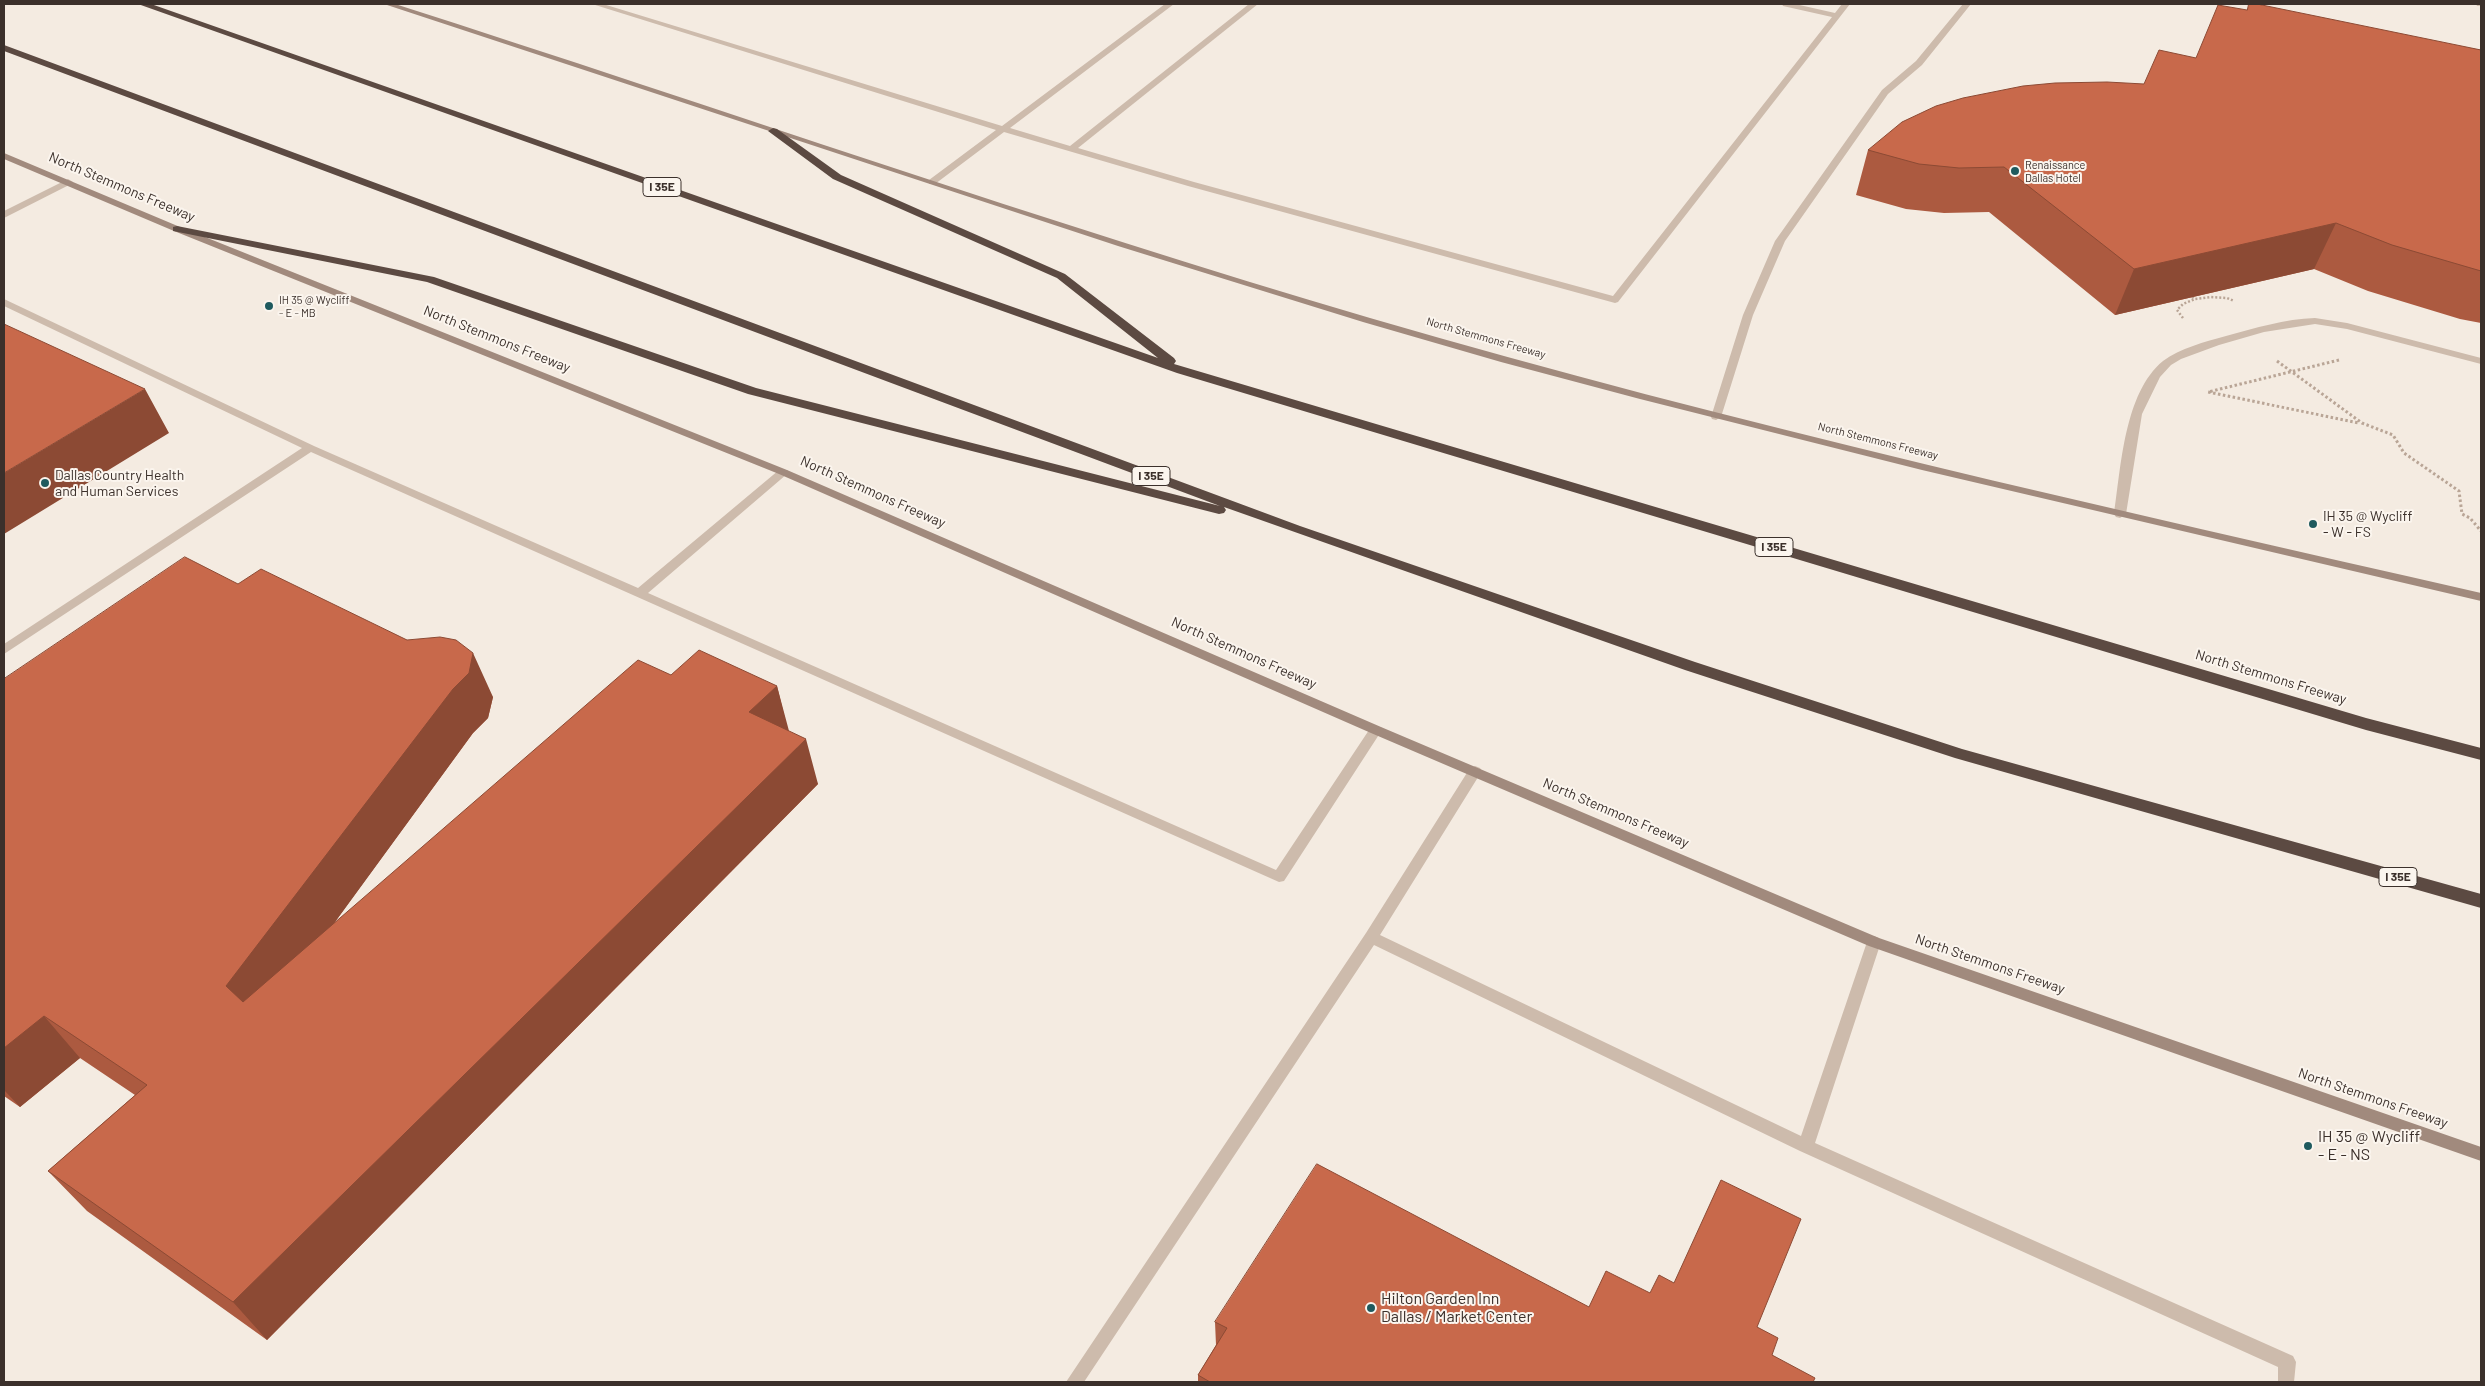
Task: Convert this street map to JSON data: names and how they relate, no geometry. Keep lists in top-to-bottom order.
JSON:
{
  "streets": {
    "highway": ["North Stemmons Freeway", "I 35E"]
  },
  "places": [
    "Renaissance Dallas Hotel",
    "IH 35 @ Wycliff - E - MB",
    "Dallas Country Health and Human Services",
    "IH 35 @ Wycliff - W - FS",
    "IH 35 @ Wycliff - E - NS",
    "Hilton Garden Inn Dallas / Market Center"
  ]
}
